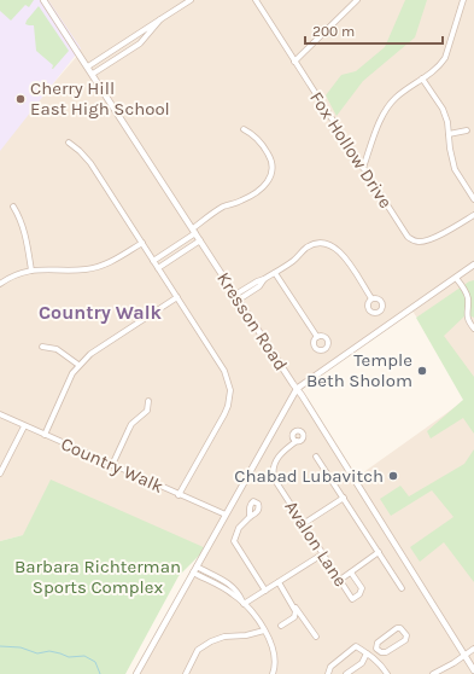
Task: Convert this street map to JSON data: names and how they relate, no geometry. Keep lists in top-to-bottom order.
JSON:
{
  "streets": {
    "street": [
      "Fox Hollow Drive",
      "Kresson Road",
      "Country Walk",
      "Avalon Lane"
    ]
  },
  "districts": ["Country Walk"],
  "parks": ["Barbara Richterman Sports Complex"],
  "places": ["Cherry Hill East High School", "Temple Beth Sholom", "Chabad Lubavitch"],
  "scale_bar": "200 m"
}
